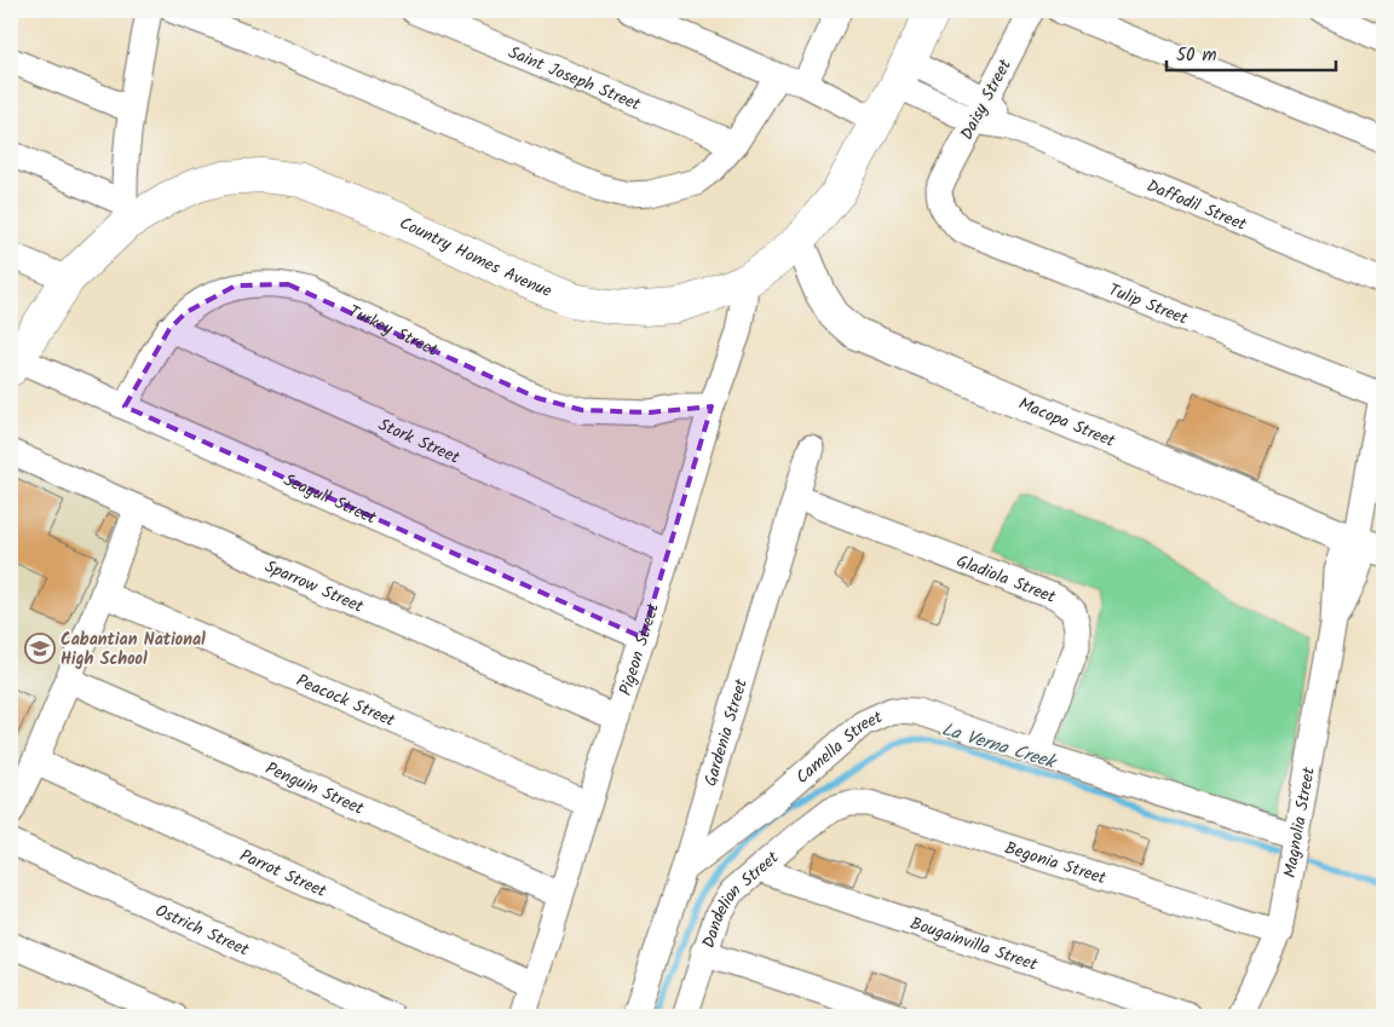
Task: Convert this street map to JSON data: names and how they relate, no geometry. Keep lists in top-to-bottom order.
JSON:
{
  "streets": {
    "main road": ["Country Homes Avenue"],
    "street": [
      "Saint Joseph Street",
      "Daisy Street",
      "Daffodil Street",
      "Tulip Street",
      "Turkey Street",
      "Macopa Street",
      "Stork Street",
      "Seagull Street",
      "Gladiola Street",
      "Sparrow Street",
      "Pigeon Street",
      "Peacock Street",
      "Gardenia Street",
      "Camella Street",
      "Penguin Street",
      "Magnolia Street",
      "Begonia Street",
      "Parrot Street",
      "Dandelion Street",
      "Ostrich Street",
      "Bougainvilla Street"
    ]
  },
  "crossings": [
    ["Daisy Street", "Daffodil Street"],
    ["Daisy Street", "Tulip Street"],
    ["Daffodil Street", "Country Homes Avenue"],
    ["Country Homes Avenue", "Macopa Street"],
    ["Country Homes Avenue", "Seagull Street"],
    ["Country Homes Avenue", "Pigeon Street"],
    ["Tulip Street", "Magnolia Street"],
    ["Turkey Street", "Stork Street"],
    ["Turkey Street", "Seagull Street"],
    ["Turkey Street", "Pigeon Street"],
    ["Macopa Street", "Magnolia Street"],
    ["Stork Street", "Pigeon Street"],
    ["Seagull Street", "Pigeon Street"],
    ["Gladiola Street", "Gardenia Street"],
    ["Gladiola Street", "Camella Street"],
    ["Sparrow Street", "Pigeon Street"],
    ["Pigeon Street", "Peacock Street"],
    ["Pigeon Street", "Penguin Street"],
    ["Pigeon Street", "Parrot Street"],
    ["Gardenia Street", "Camella Street"],
    ["Camella Street", "Magnolia Street"],
    ["Magnolia Street", "Begonia Street"],
    ["Begonia Street", "Dandelion Street"],
    ["Dandelion Street", "Bougainvilla Street"]
  ],
  "water": ["La Verna Creek"],
  "places": {
    "school or university": ["Cabantian National High School"]
  },
  "scale_bar": "50 m"
}
